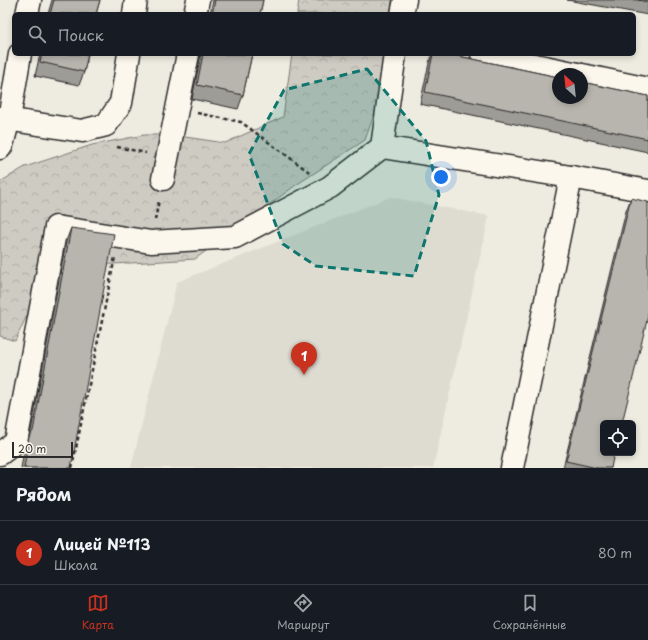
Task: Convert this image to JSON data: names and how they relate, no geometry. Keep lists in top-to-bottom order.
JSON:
{
  "scale_bar": "20 m",
  "north": "top left",
  "page": {
    "search": "Поиск",
    "pins": "1",
    "scale": "20 m",
    "heading": "Рядом",
    "list": [
      {
        "mark": "1",
        "name": "Лицей №113",
        "note": "Школа",
        "value": "80 m"
      }
    ],
    "nav": ["Карта", "Маршрут", "Сохранённые"]
  }
}
